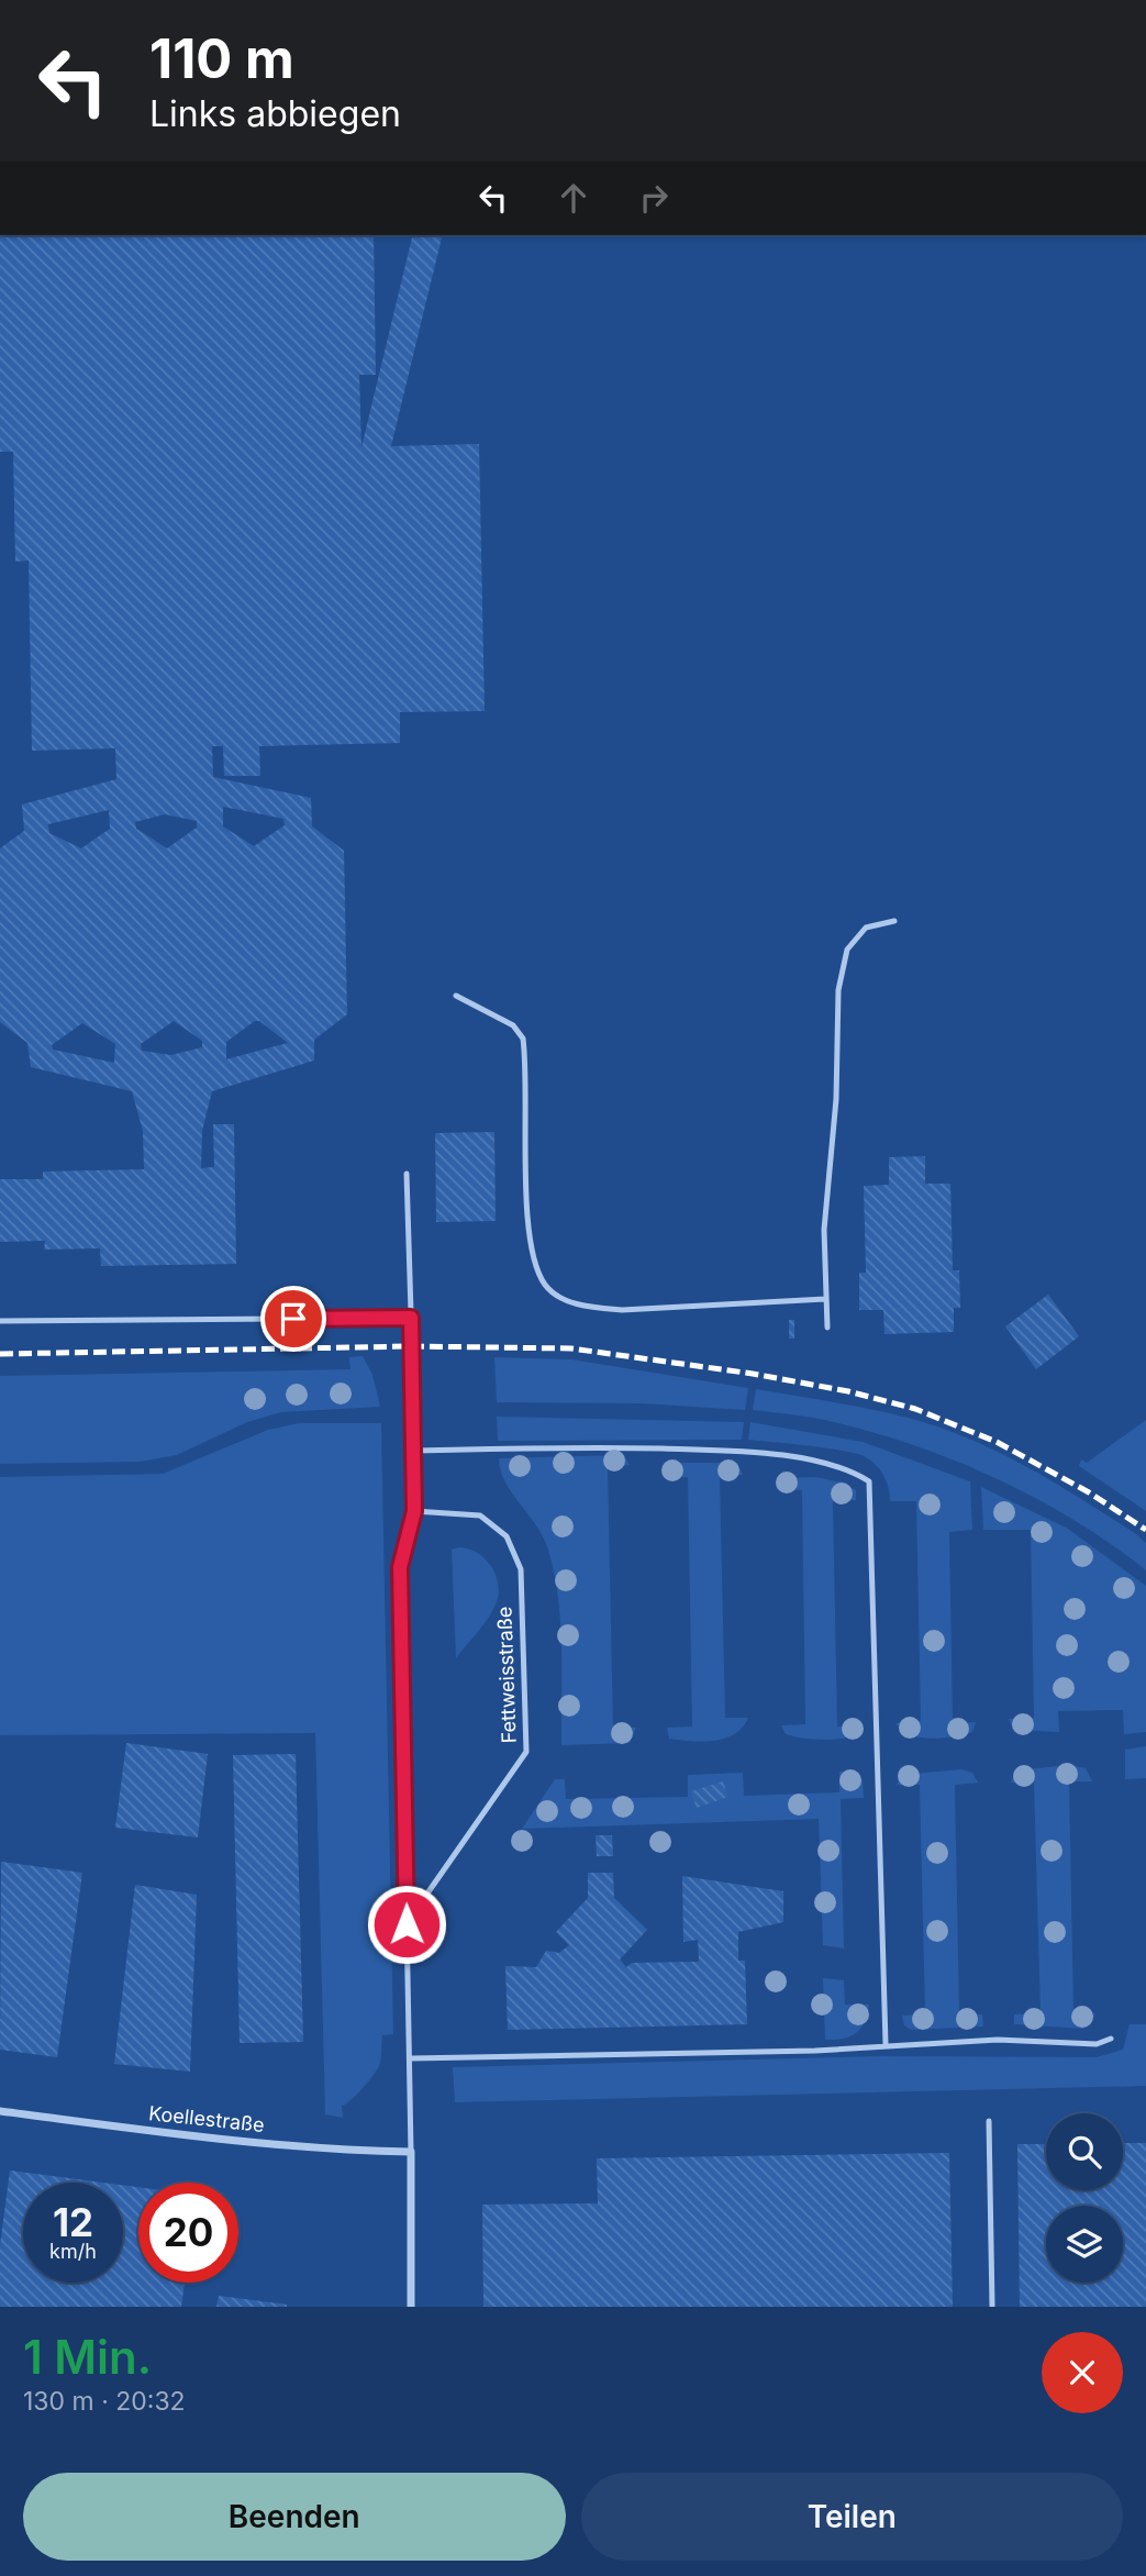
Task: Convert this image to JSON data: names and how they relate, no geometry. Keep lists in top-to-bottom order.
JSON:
{
  "streets": {
    "street": ["Koellestraße"],
    "lane": ["Fettweisstraße"]
  },
  "page": {
    "turn": ["110 m", "Links abbiegen"],
    "speed": "12 km/h",
    "limit": "20",
    "heading": ["1 Min.", "130 m · 20:32"],
    "buttons": ["Beenden", "Teilen"]
  }
}
